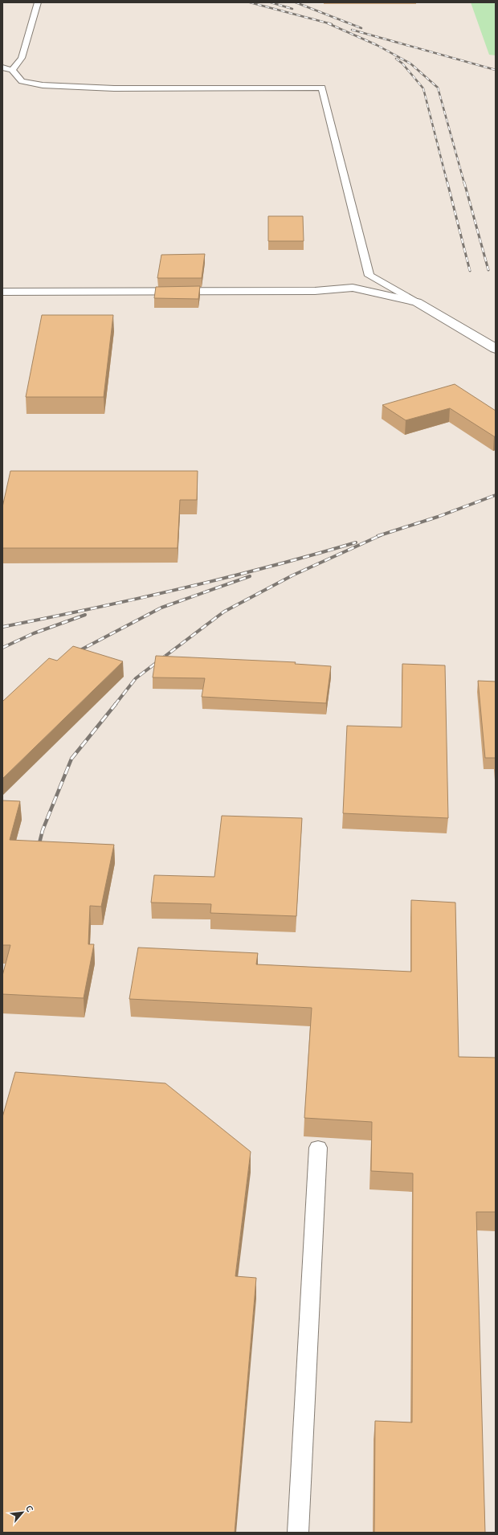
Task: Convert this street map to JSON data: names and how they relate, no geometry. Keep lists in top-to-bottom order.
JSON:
{
  "north": "top right"
}
